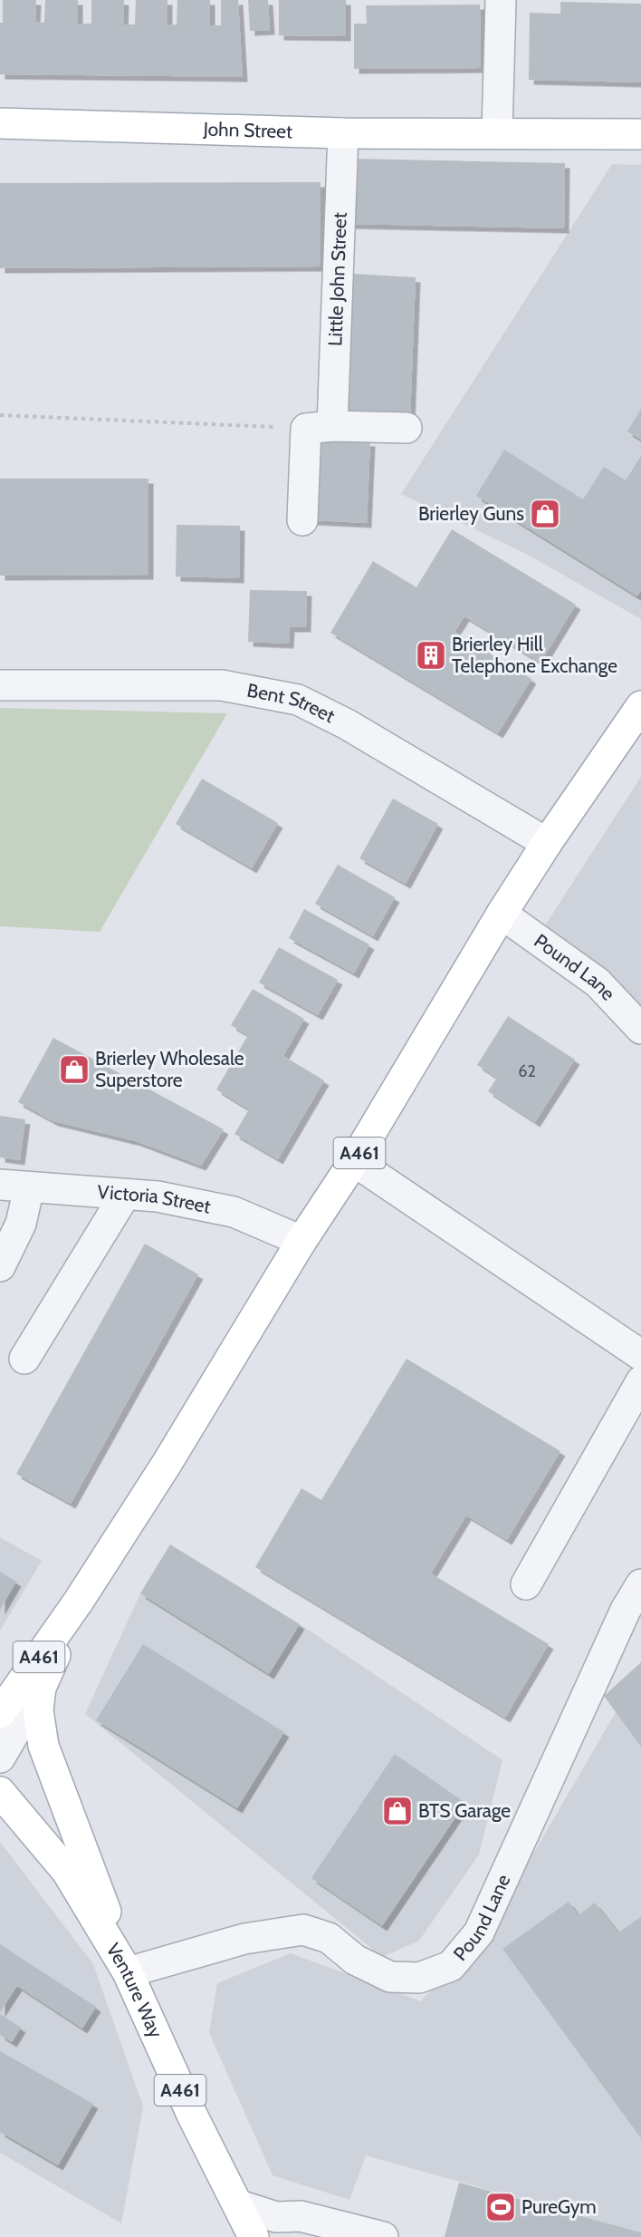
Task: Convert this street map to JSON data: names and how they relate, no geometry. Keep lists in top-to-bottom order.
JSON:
{
  "streets": {
    "main road": ["John Street", "A461", "Venture Way"],
    "street": [
      "Little John Street",
      "Bent Street",
      "Pound Lane",
      "Victoria Street"
    ]
  },
  "crossings": [
    ["John Street", "Little John Street"],
    ["Bent Street", "A461"],
    ["Pound Lane", "A461"],
    ["Pound Lane", "Venture Way"],
    ["A461", "Victoria Street"]
  ],
  "places": {
    "shop": ["Brierley Guns", "Brierley Wholesale Superstore", "BTS Garage"],
    "building": ["Brierley Hill Telephone Exchange"],
    "sports": ["PureGym"]
  },
  "house_numbers": ["62"]
}
